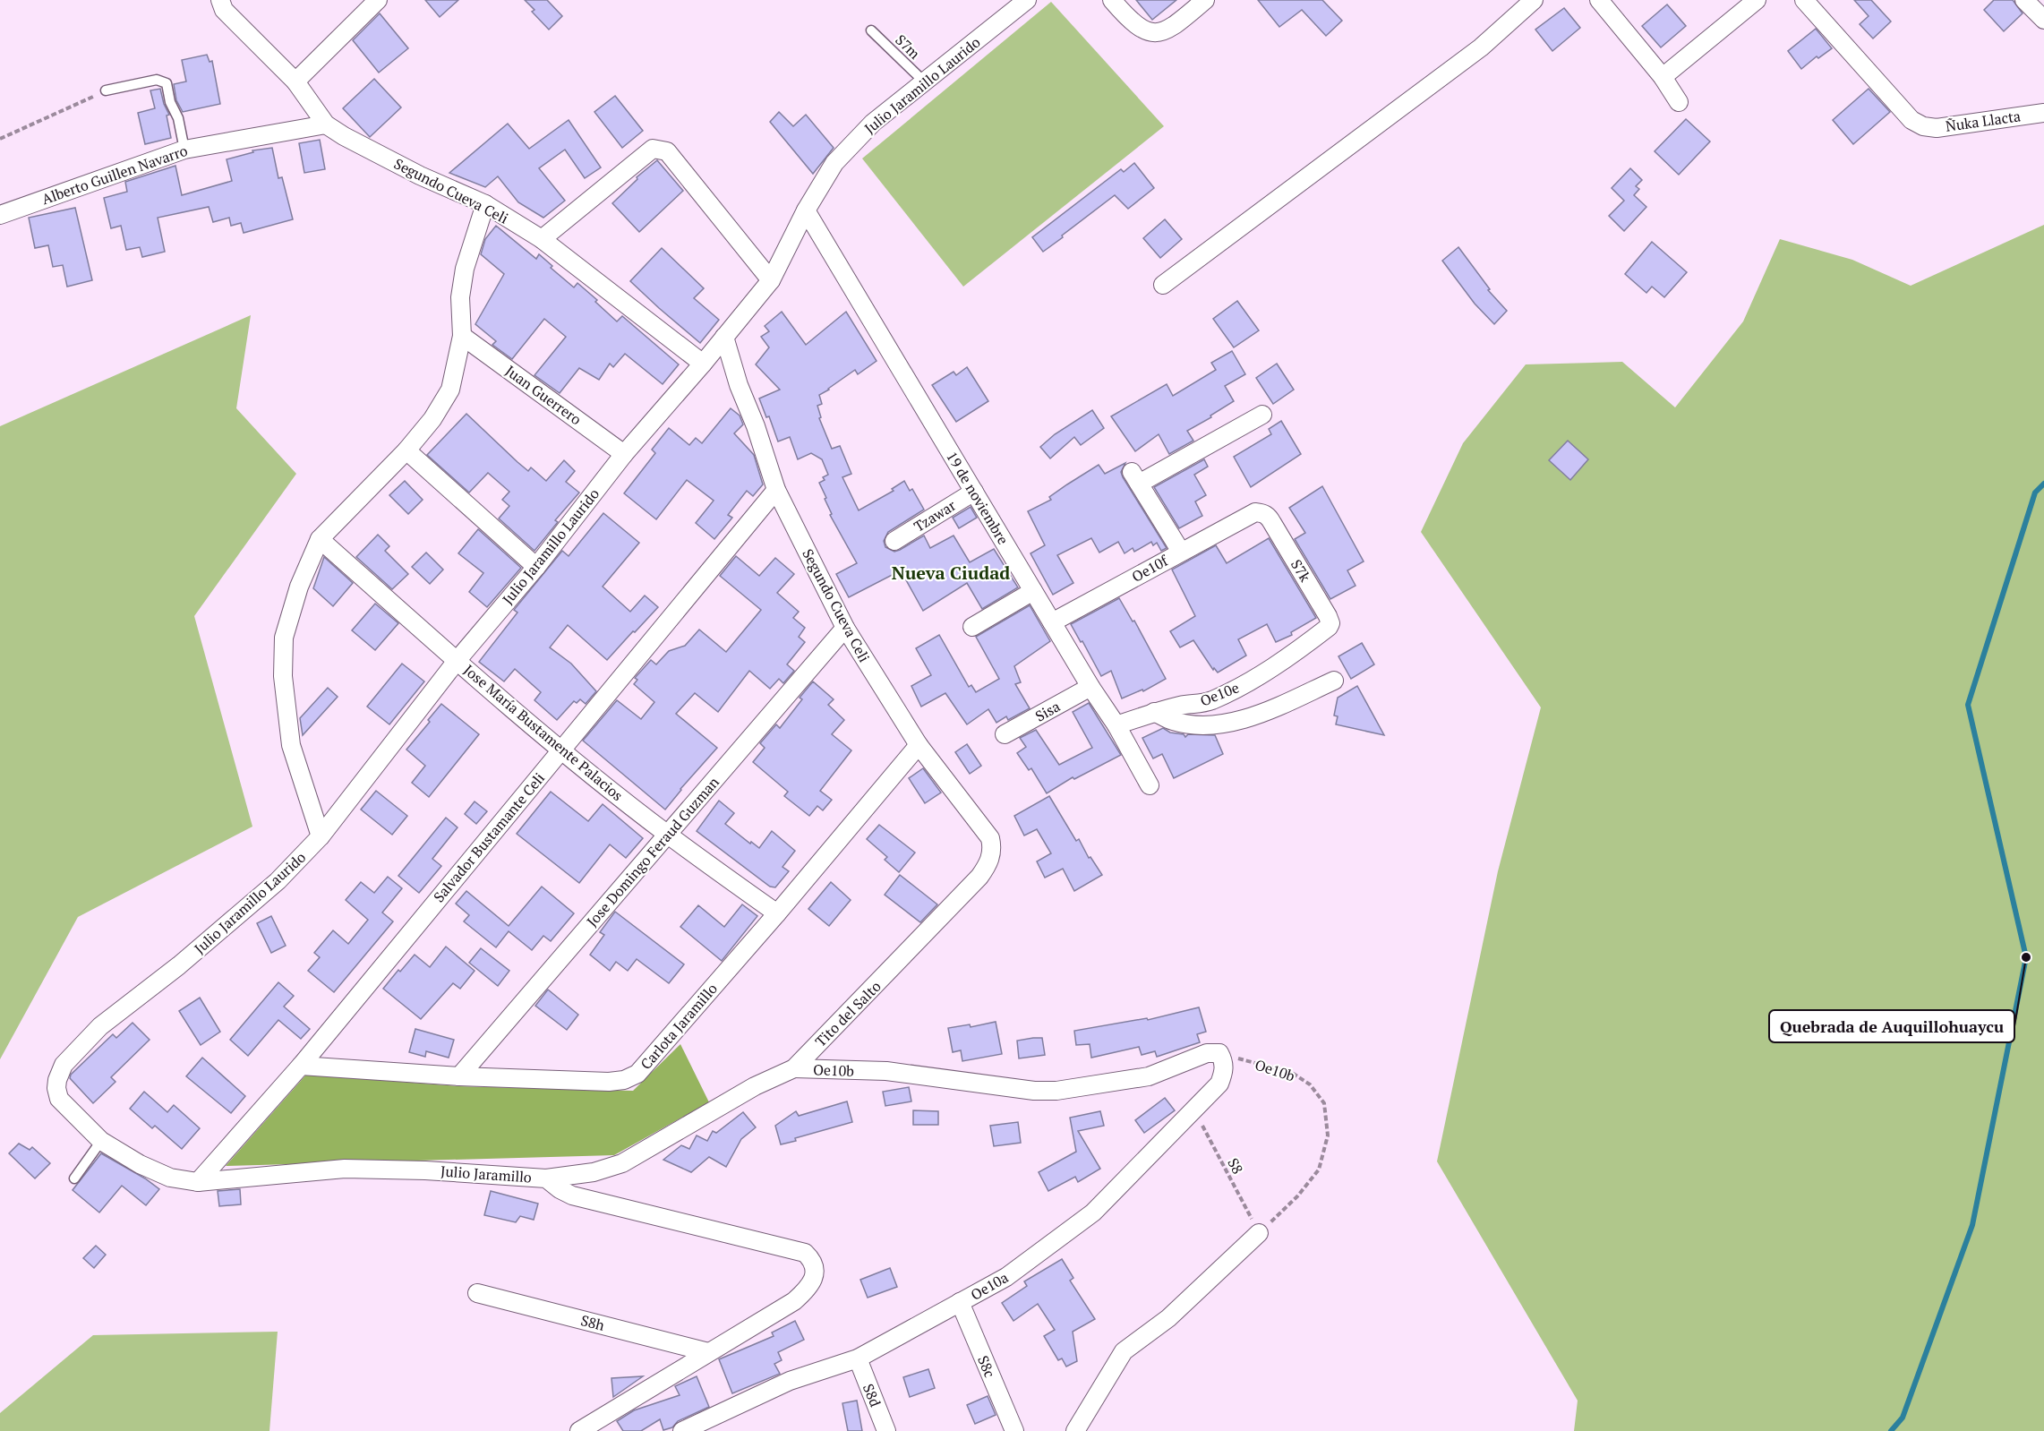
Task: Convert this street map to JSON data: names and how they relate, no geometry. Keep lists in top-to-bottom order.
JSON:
{
  "streets": {
    "street": [
      "Julio Jaramillo Laurido",
      "Ñuka Llacta",
      "Alberto Guillen Navarro",
      "Segundo Cueva Celi",
      "Juan Guerrero",
      "19 de noviembre",
      "Tzawar",
      "Oe10f",
      "S7k",
      "Oe10e",
      "Sisa",
      "Jose María Bustamente Palacios",
      "Salvador Bustamante Celi",
      "Jose Domingo Feraud Guzman",
      "Tito del Salto",
      "Carlota Jaramillo",
      "Oe10b",
      "Julio Jaramillo",
      "Oe10a",
      "S8h",
      "S8c",
      "S8d"
    ],
    "lane": ["S7m"],
    "path": ["S8"]
  },
  "crossings": [
    ["S7m", "Julio Jaramillo Laurido"],
    ["Julio Jaramillo Laurido", "Segundo Cueva Celi"],
    ["Julio Jaramillo Laurido", "Juan Guerrero"],
    ["Julio Jaramillo Laurido", "19 de noviembre"],
    ["Julio Jaramillo Laurido", "Jose María Bustamente Palacios"],
    ["Julio Jaramillo Laurido", "Julio Jaramillo"],
    ["Alberto Guillen Navarro", "Segundo Cueva Celi"],
    ["Segundo Cueva Celi", "Salvador Bustamante Celi"],
    ["Segundo Cueva Celi", "Jose Domingo Feraud Guzman"],
    ["Segundo Cueva Celi", "Tito del Salto"],
    ["Segundo Cueva Celi", "Carlota Jaramillo"],
    ["19 de noviembre", "Tzawar"],
    ["19 de noviembre", "Oe10f"],
    ["19 de noviembre", "Oe10e"],
    ["19 de noviembre", "Sisa"],
    ["Oe10f", "S7k"],
    ["S7k", "Oe10e"],
    ["Jose María Bustamente Palacios", "Salvador Bustamante Celi"],
    ["Jose María Bustamente Palacios", "Jose Domingo Feraud Guzman"],
    ["Jose María Bustamente Palacios", "Carlota Jaramillo"],
    ["Salvador Bustamante Celi", "Carlota Jaramillo"],
    ["Salvador Bustamante Celi", "Julio Jaramillo"],
    ["Jose Domingo Feraud Guzman", "Carlota Jaramillo"],
    ["Tito del Salto", "Oe10b"],
    ["Tito del Salto", "Julio Jaramillo"],
    ["Oe10b", "S8"],
    ["Oe10b", "Oe10a"],
    ["S8", "Oe10a"],
    ["Julio Jaramillo", "S8h"],
    ["Oe10a", "S8c"],
    ["Oe10a", "S8d"]
  ],
  "districts": ["Nueva Ciudad"],
  "places": ["Quebrada de Auquillohuaycu"]
}
